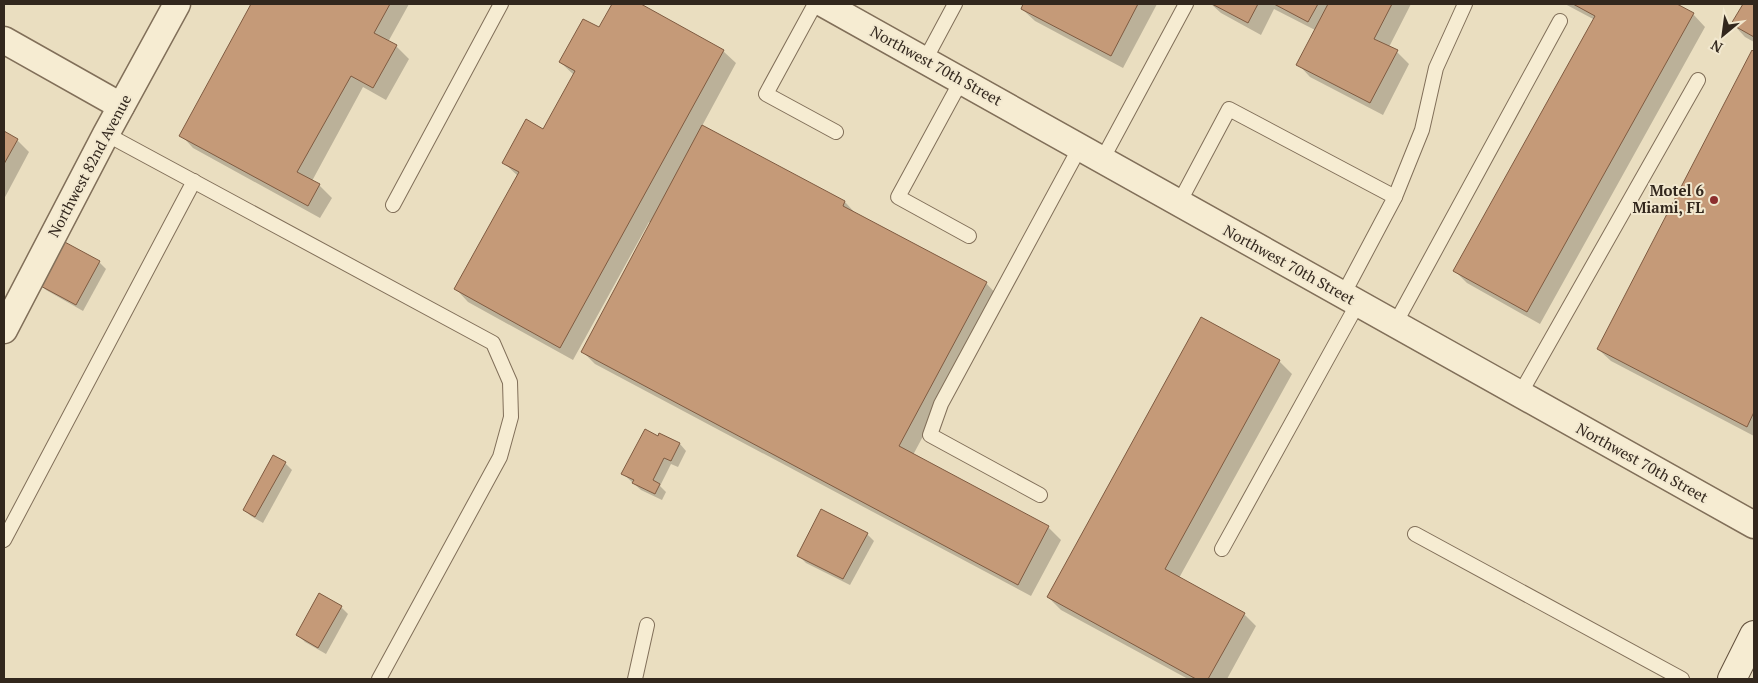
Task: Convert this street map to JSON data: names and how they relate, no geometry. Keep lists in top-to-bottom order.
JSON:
{
  "streets": {
    "street": ["Northwest 70th Street", "Northwest 82nd Avenue"]
  },
  "places": ["Motel 6 Miami, FL"],
  "north": "bottom left"
}
